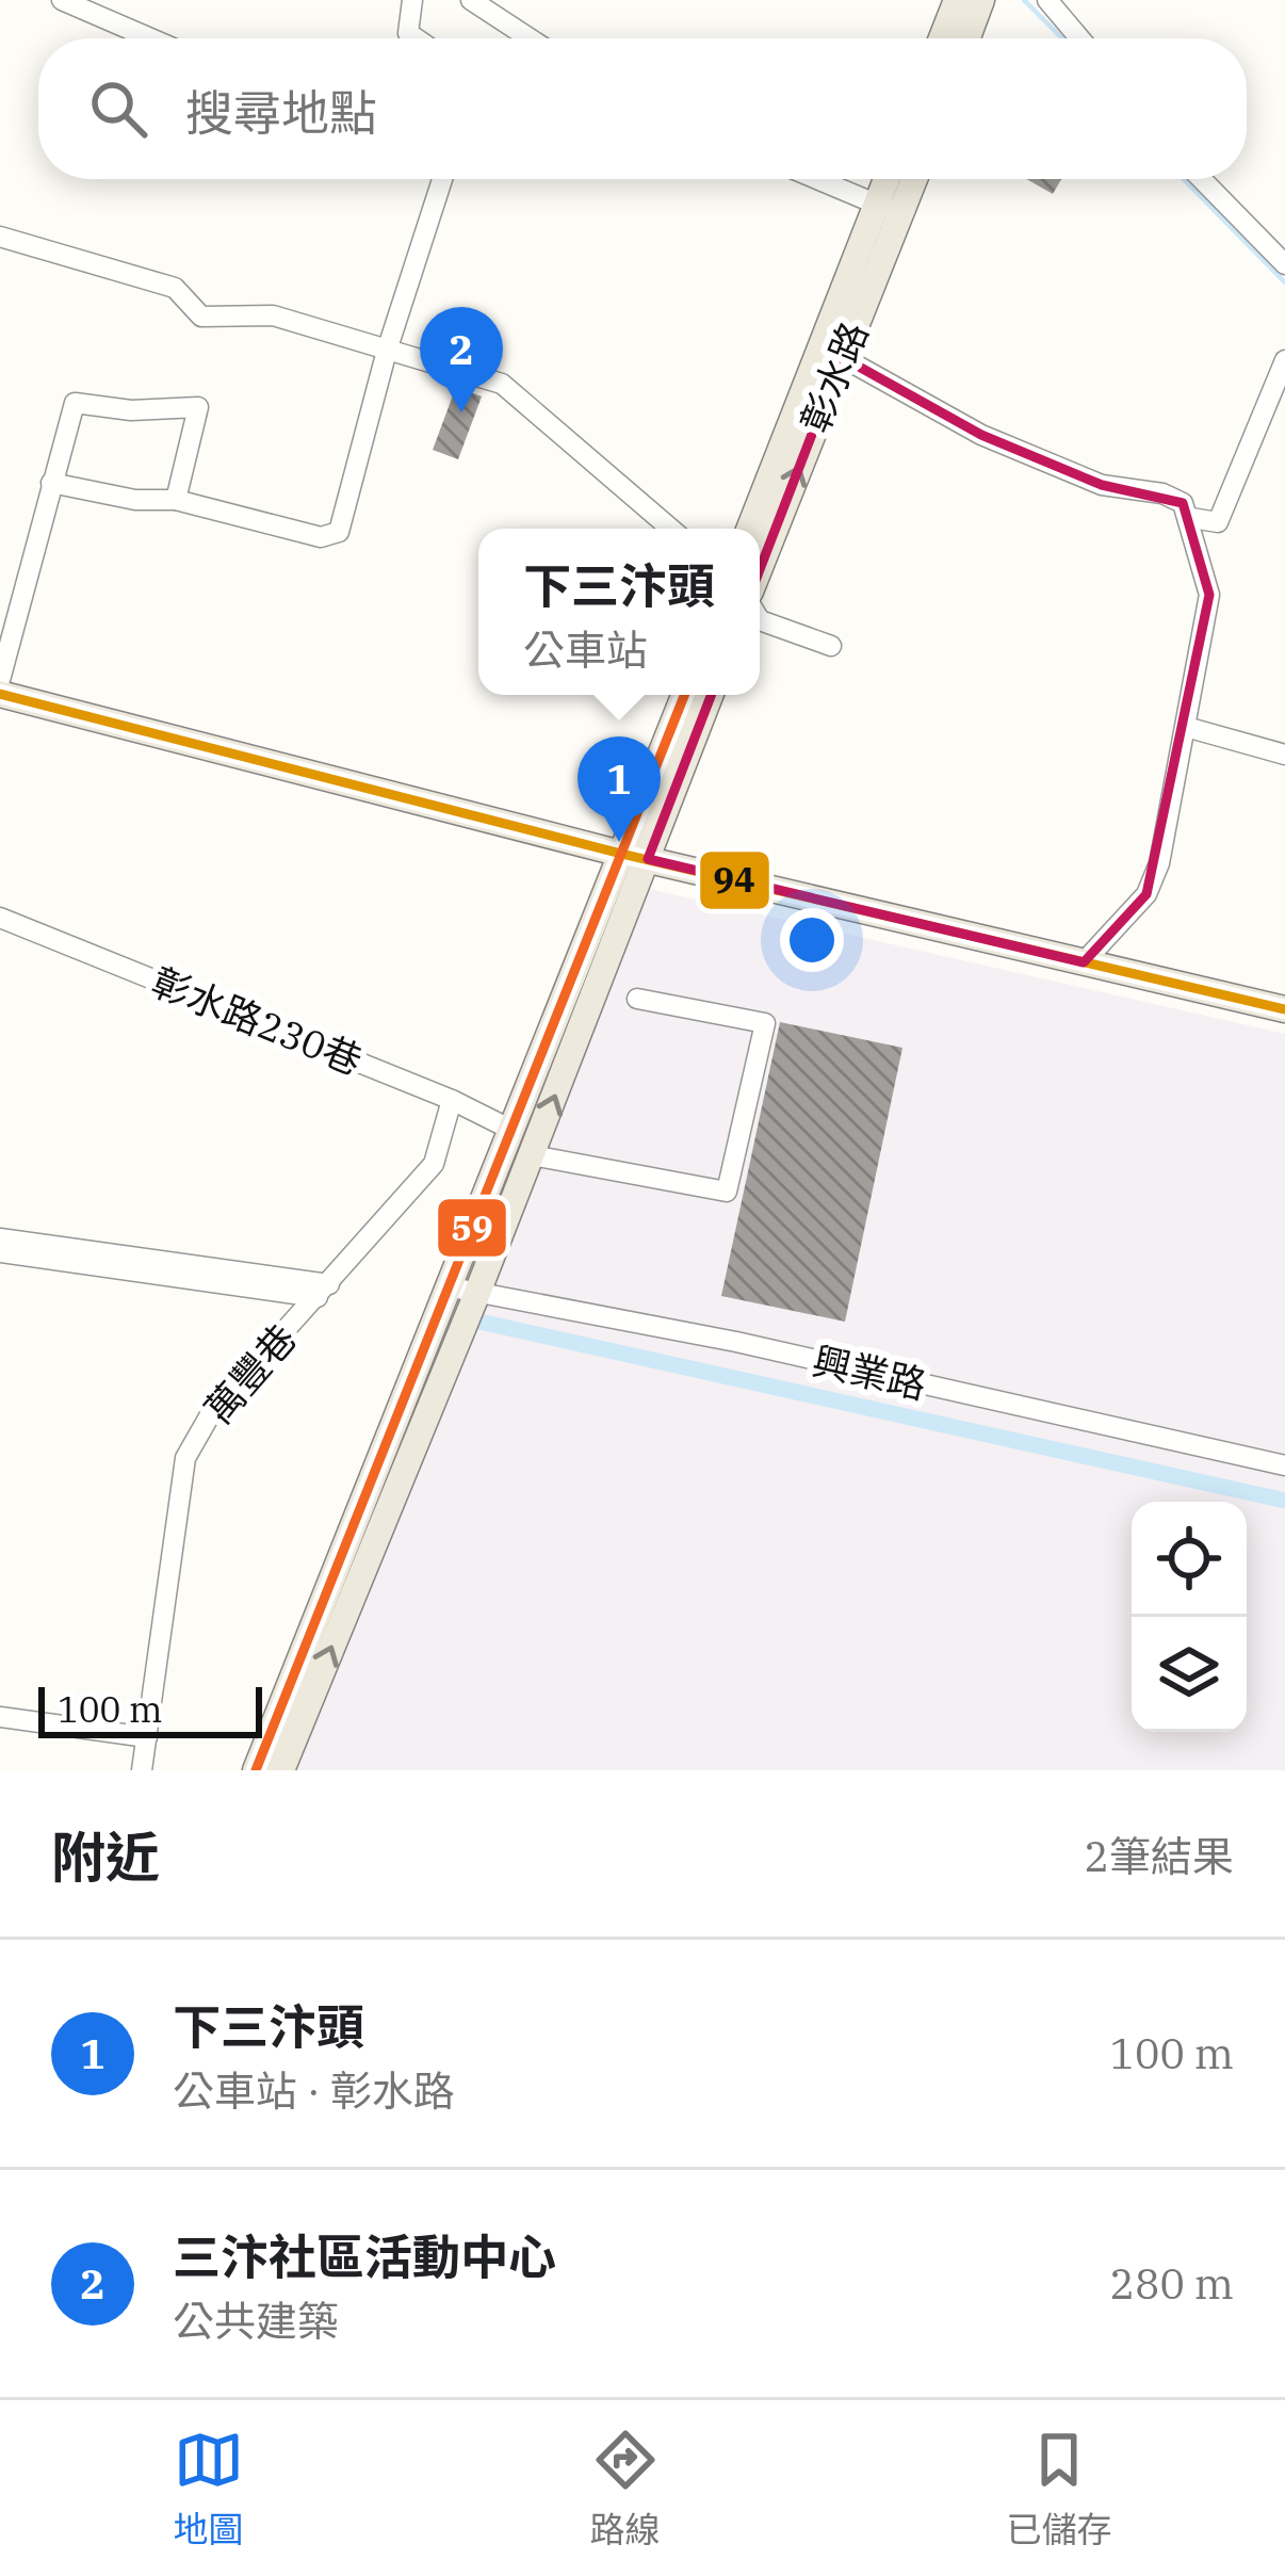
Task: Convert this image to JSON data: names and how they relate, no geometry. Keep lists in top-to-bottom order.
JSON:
{
  "streets": {
    "main road": ["彰水路"],
    "street": ["彰水路230巷", "興業路", "萬豐巷"]
  },
  "crossings": [
    ["彰水路230巷", "萬豐巷"]
  ],
  "lines": ["transit line 94", "transit line 59"],
  "scale_bar": "100 m",
  "page": {
    "search": "搜尋地點",
    "pins": ["2", "1"],
    "popup": ["下三汴頭", "公車站"],
    "scale": "100 m",
    "heading": ["附近", "2筆結果"],
    "list": [
      {
        "mark": "1",
        "name": "下三汴頭",
        "note": "公車站 · 彰水路",
        "value": "100 m"
      },
      {
        "mark": "2",
        "name": "三汴社區活動中心",
        "note": "公共建築",
        "value": "280 m"
      }
    ],
    "nav": ["地圖", "路線", "已儲存"]
  }
}
